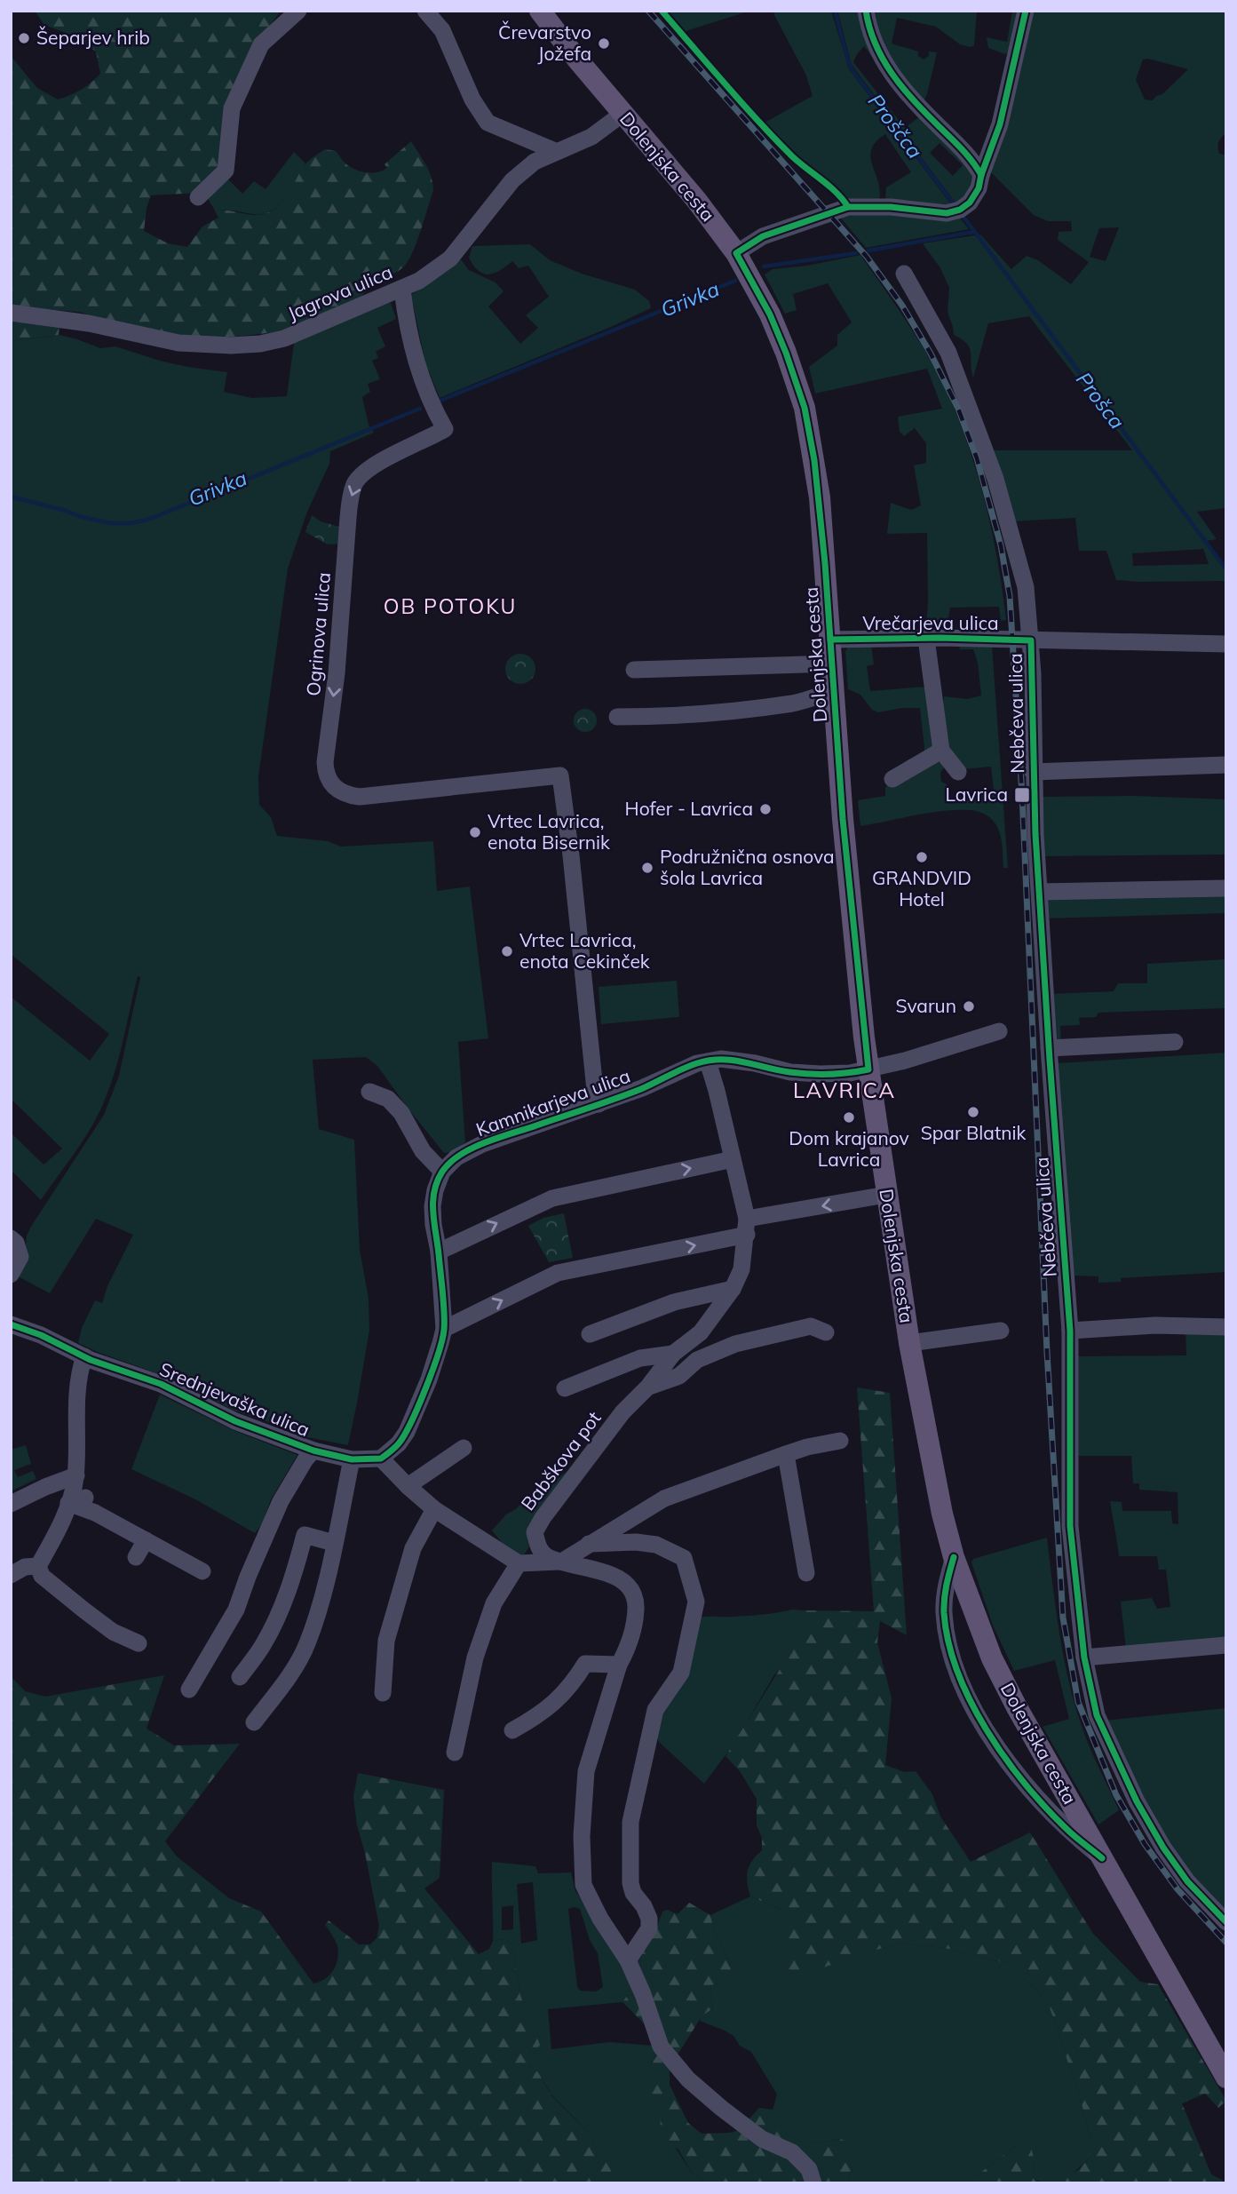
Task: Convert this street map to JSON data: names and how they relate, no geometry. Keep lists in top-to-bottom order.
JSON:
{
  "streets": {
    "main road": ["Dolenjska cesta"],
    "street": [
      "Jagrova ulica",
      "Vrečarjeva ulica",
      "Ogrinova ulica",
      "Nebčeva ulica",
      "Kamnikarjeva ulica",
      "Srednjevaška ulica",
      "Babškova pot"
    ]
  },
  "crossings": [
    ["Dolenjska cesta", "Jagrova ulica"],
    ["Dolenjska cesta", "Vrečarjeva ulica"],
    ["Dolenjska cesta", "Kamnikarjeva ulica"],
    ["Jagrova ulica", "Ogrinova ulica"],
    ["Vrečarjeva ulica", "Nebčeva ulica"],
    ["Ogrinova ulica", "Kamnikarjeva ulica"],
    ["Kamnikarjeva ulica", "Babškova pot"]
  ],
  "districts": ["OB POTOKU", "LAVRICA"],
  "water": ["Proščca", "Grivka", "Prošca"],
  "places": {
    "other": [
      "Šeparjev hrib",
      "Črevarstvo Jožefa",
      "Hofer - Lavrica",
      "Vrtec Lavrica, enota Bisernik",
      "GRANDVID Hotel",
      "Podružnična osnova šola Lavrica",
      "Vrtec Lavrica, enota Cekinček",
      "Svarun",
      "Spar Blatnik",
      "Dom krajanov Lavrica"
    ],
    "transit": ["Lavrica"]
  }
}
